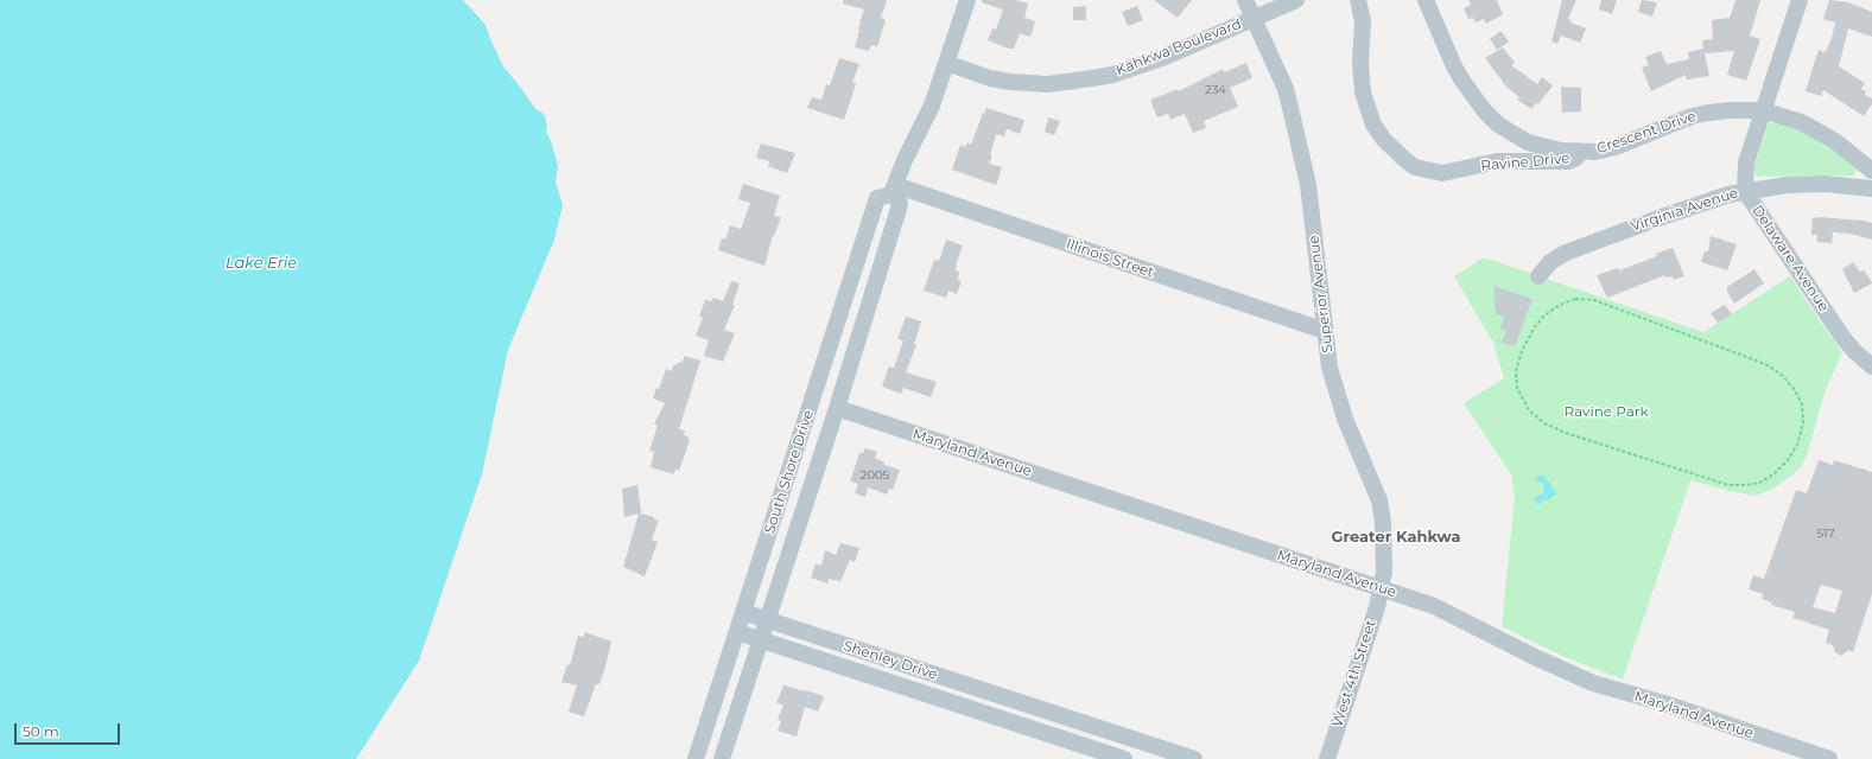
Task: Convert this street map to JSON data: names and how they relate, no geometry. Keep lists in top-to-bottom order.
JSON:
{
  "streets": {
    "street": [
      "Kahkwa Boulevard",
      "Crescent Drive",
      "Ravine Drive",
      "Virginia Avenue",
      "Illinois Street",
      "Delaware Avenue",
      "Superior Avenue",
      "Maryland Avenue",
      "South Shore Drive",
      "Shenley Drive",
      "West 4th Street"
    ]
  },
  "crossings": [
    ["Kahkwa Boulevard", "Superior Avenue"],
    ["Kahkwa Boulevard", "South Shore Drive"],
    ["Crescent Drive", "Ravine Drive"],
    ["Crescent Drive", "Delaware Avenue"],
    ["Virginia Avenue", "Delaware Avenue"],
    ["Illinois Street", "Superior Avenue"],
    ["Illinois Street", "South Shore Drive"],
    ["Superior Avenue", "Maryland Avenue"],
    ["Superior Avenue", "West 4th Street"],
    ["Maryland Avenue", "South Shore Drive"],
    ["Maryland Avenue", "West 4th Street"],
    ["South Shore Drive", "Shenley Drive"]
  ],
  "districts": ["Greater Kahkwa"],
  "water": ["Lake Erie"],
  "parks": ["Ravine Park"],
  "house_numbers": ["234", "2005", "517"],
  "scale_bar": "50 m"
}
